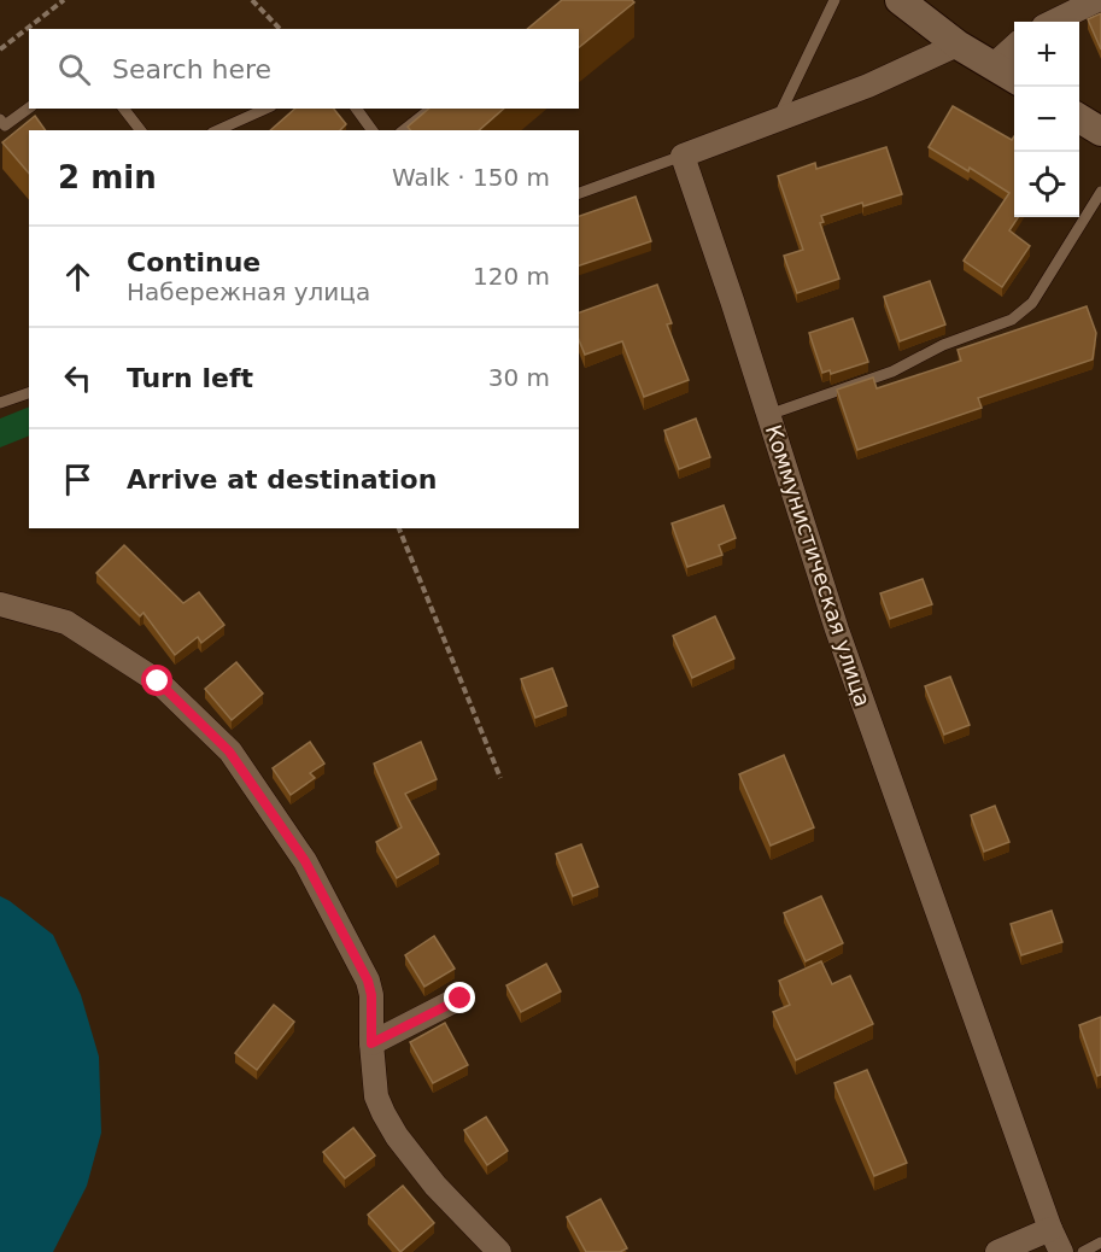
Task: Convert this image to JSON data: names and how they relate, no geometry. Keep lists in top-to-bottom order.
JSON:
{
  "streets": {
    "street": ["Коммунистическая улица"]
  },
  "page": {
    "map_buttons": ["+", "−"],
    "search": "Search here",
    "heading": ["2 min", "Walk · 150 m"],
    "list": [
      ["Continue", "Набережная улица", "120 m"],
      ["Turn left", "30 m"],
      "Arrive at destination"
    ]
  }
}
